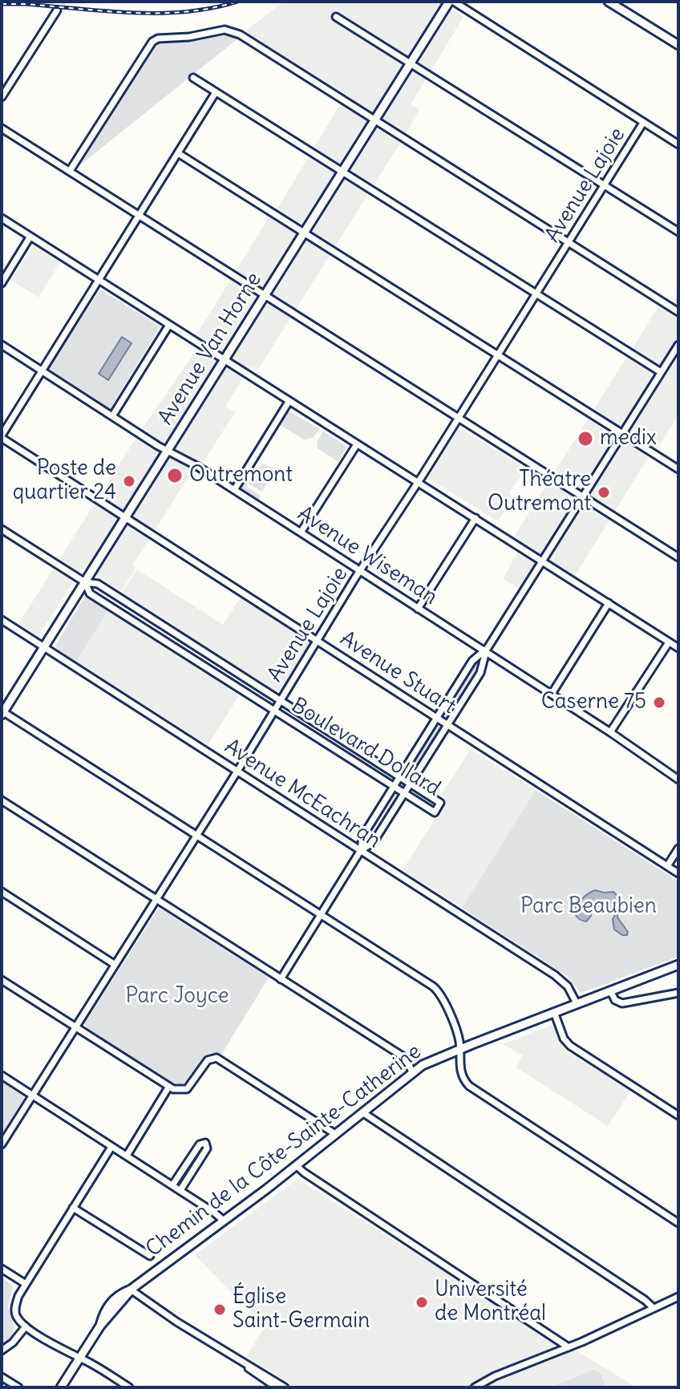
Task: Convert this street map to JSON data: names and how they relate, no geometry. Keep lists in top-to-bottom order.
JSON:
{
  "streets": {
    "main road": ["Avenue Van Horne", "Chemin de la Côte-Sainte-Catherine"],
    "street": [
      "Avenue Lajoie",
      "Avenue Wiseman",
      "Avenue Stuart",
      "Boulevard Dollard",
      "Avenue McEachran"
    ]
  },
  "crossings": [
    ["Avenue Lajoie", "Avenue Wiseman"],
    ["Avenue Lajoie", "Avenue Stuart"],
    ["Avenue Lajoie", "Boulevard Dollard"],
    ["Avenue Lajoie", "Avenue McEachran"],
    ["Avenue Van Horne", "Avenue Wiseman"],
    ["Avenue Van Horne", "Avenue Stuart"],
    ["Avenue Van Horne", "Boulevard Dollard"],
    ["Avenue Van Horne", "Avenue McEachran"],
    ["Avenue McEachran", "Chemin de la Côte-Sainte-Catherine"]
  ],
  "parks": ["Parc Beaubien", "Parc Joyce"],
  "places": [
    "medix",
    "Outremont",
    "Poste de quartier 24",
    "Théatre Outremont",
    "Caserne 75",
    "Université de Montréal",
    "Église Saint-Germain"
  ]
}
